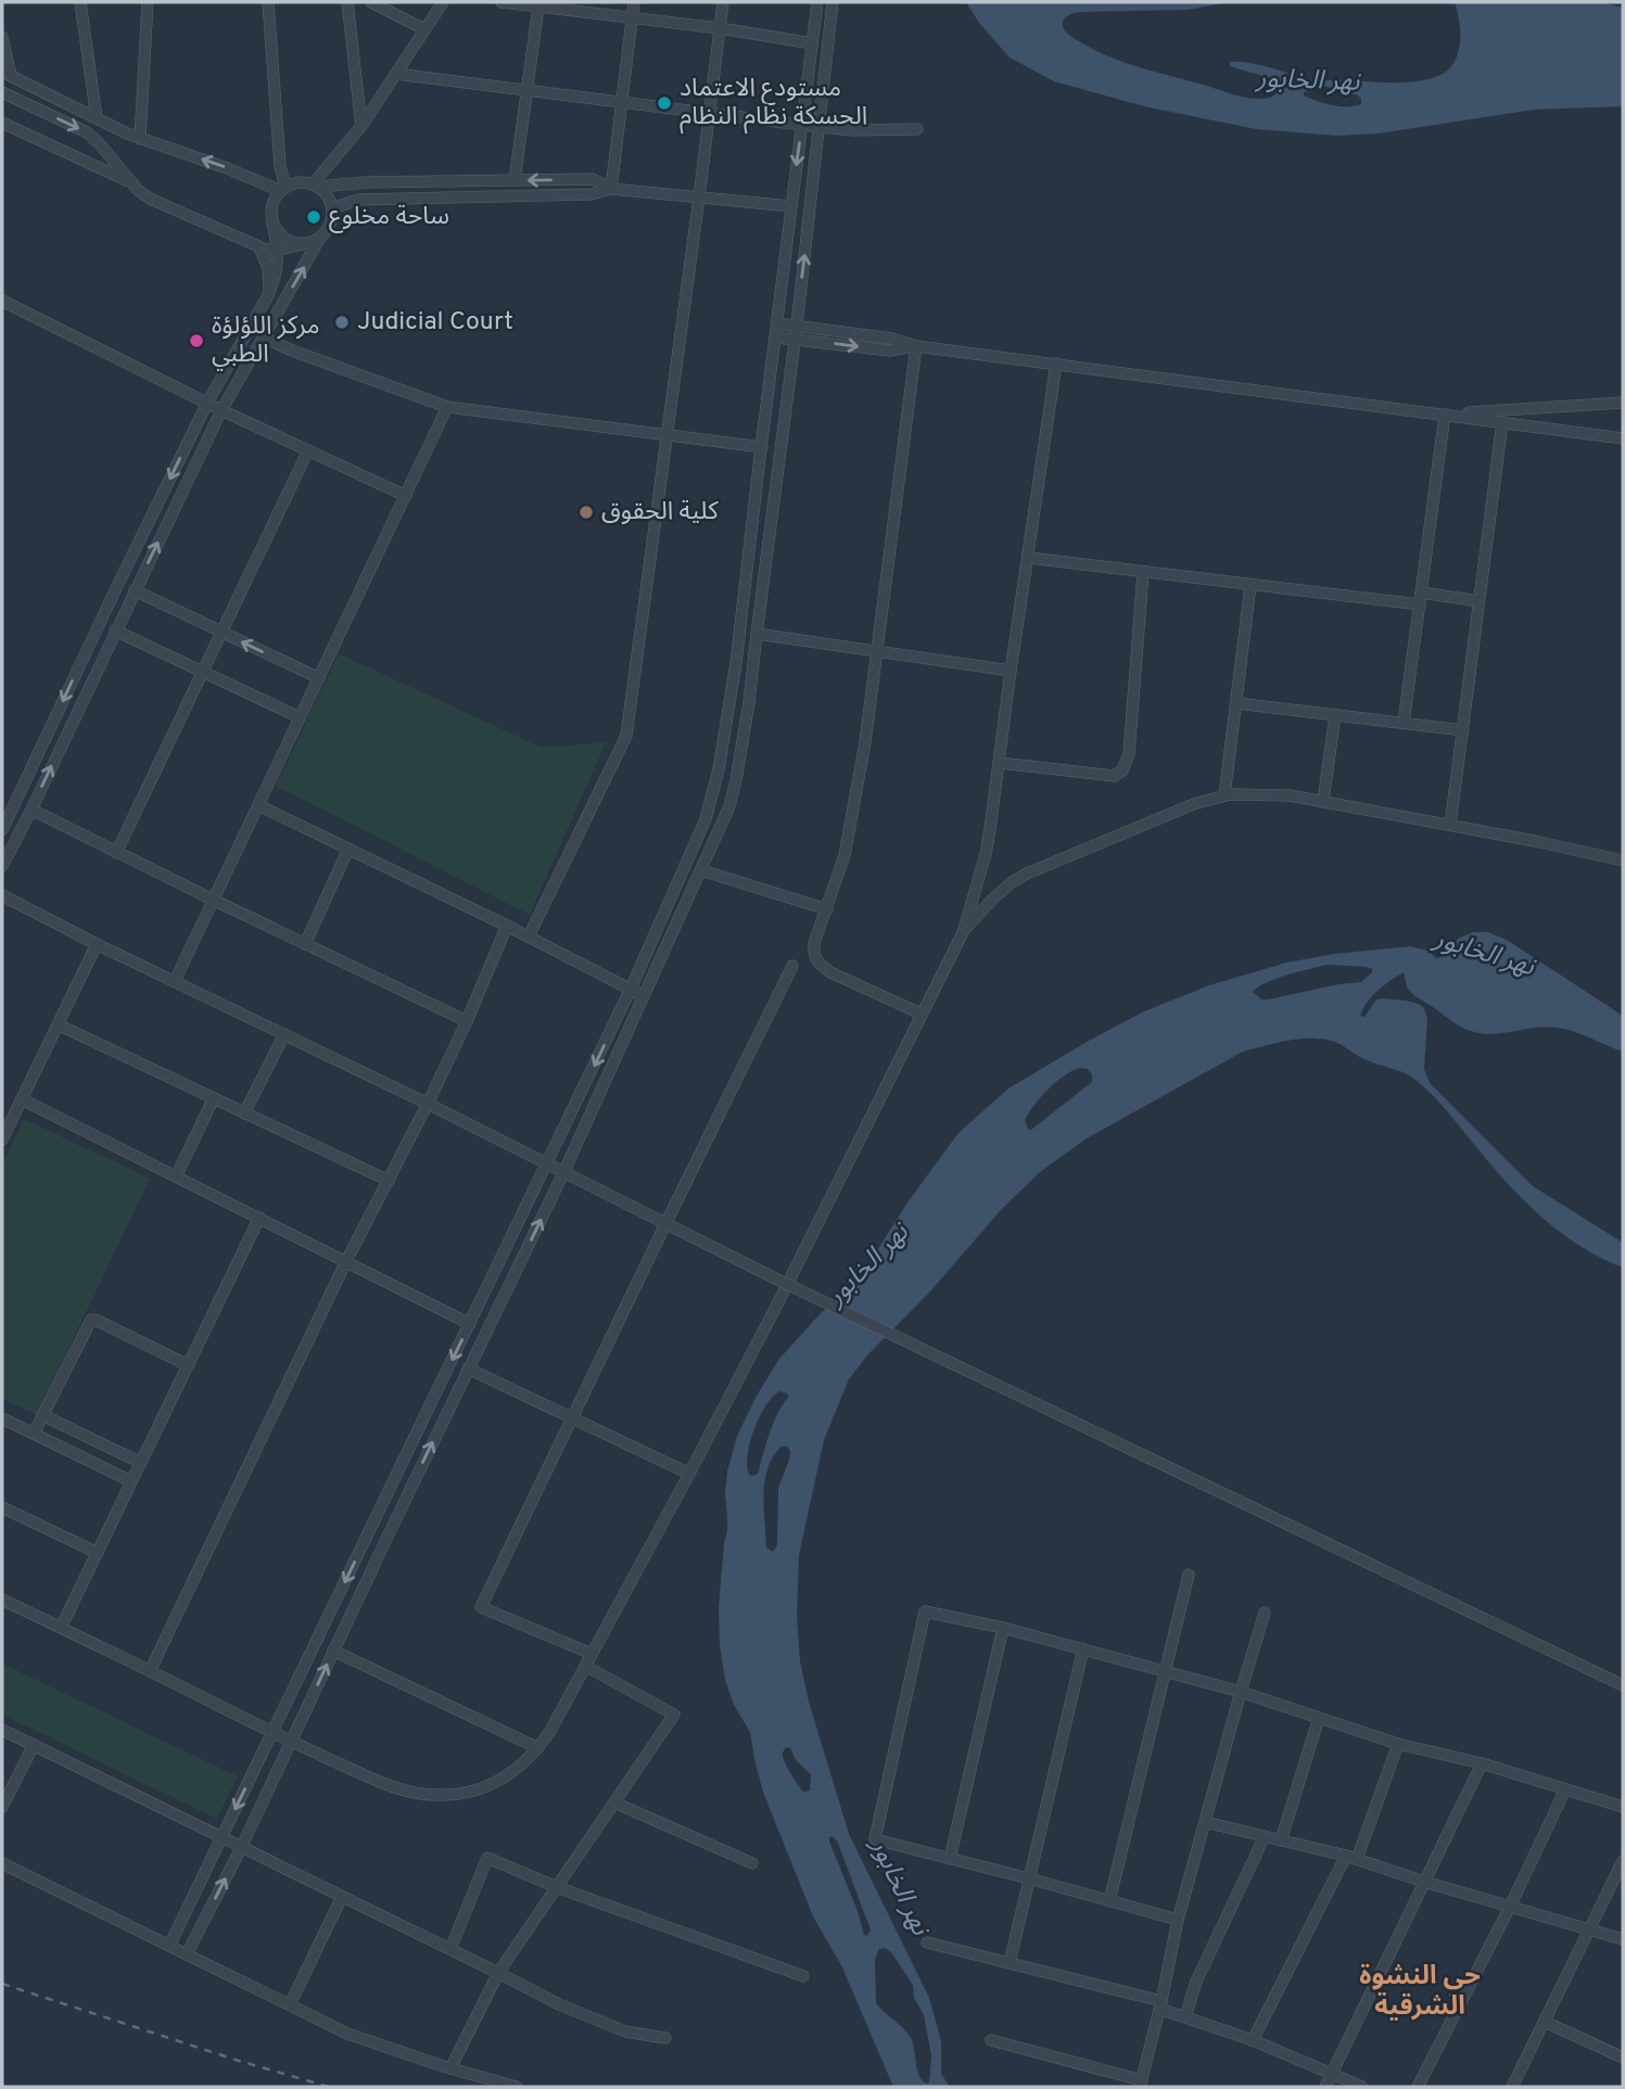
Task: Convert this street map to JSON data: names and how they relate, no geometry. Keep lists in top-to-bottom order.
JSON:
{
  "districts": ["حي النشوة الشرقية"],
  "water": ["نهر الخابور"],
  "places": [
    "مستودع الاعتماد الحسكة نظام النظام",
    "ساحة مخلوع",
    "Judicial Court",
    "مركز اللؤلؤة الطبي",
    "كلية الحقوق"
  ]
}
